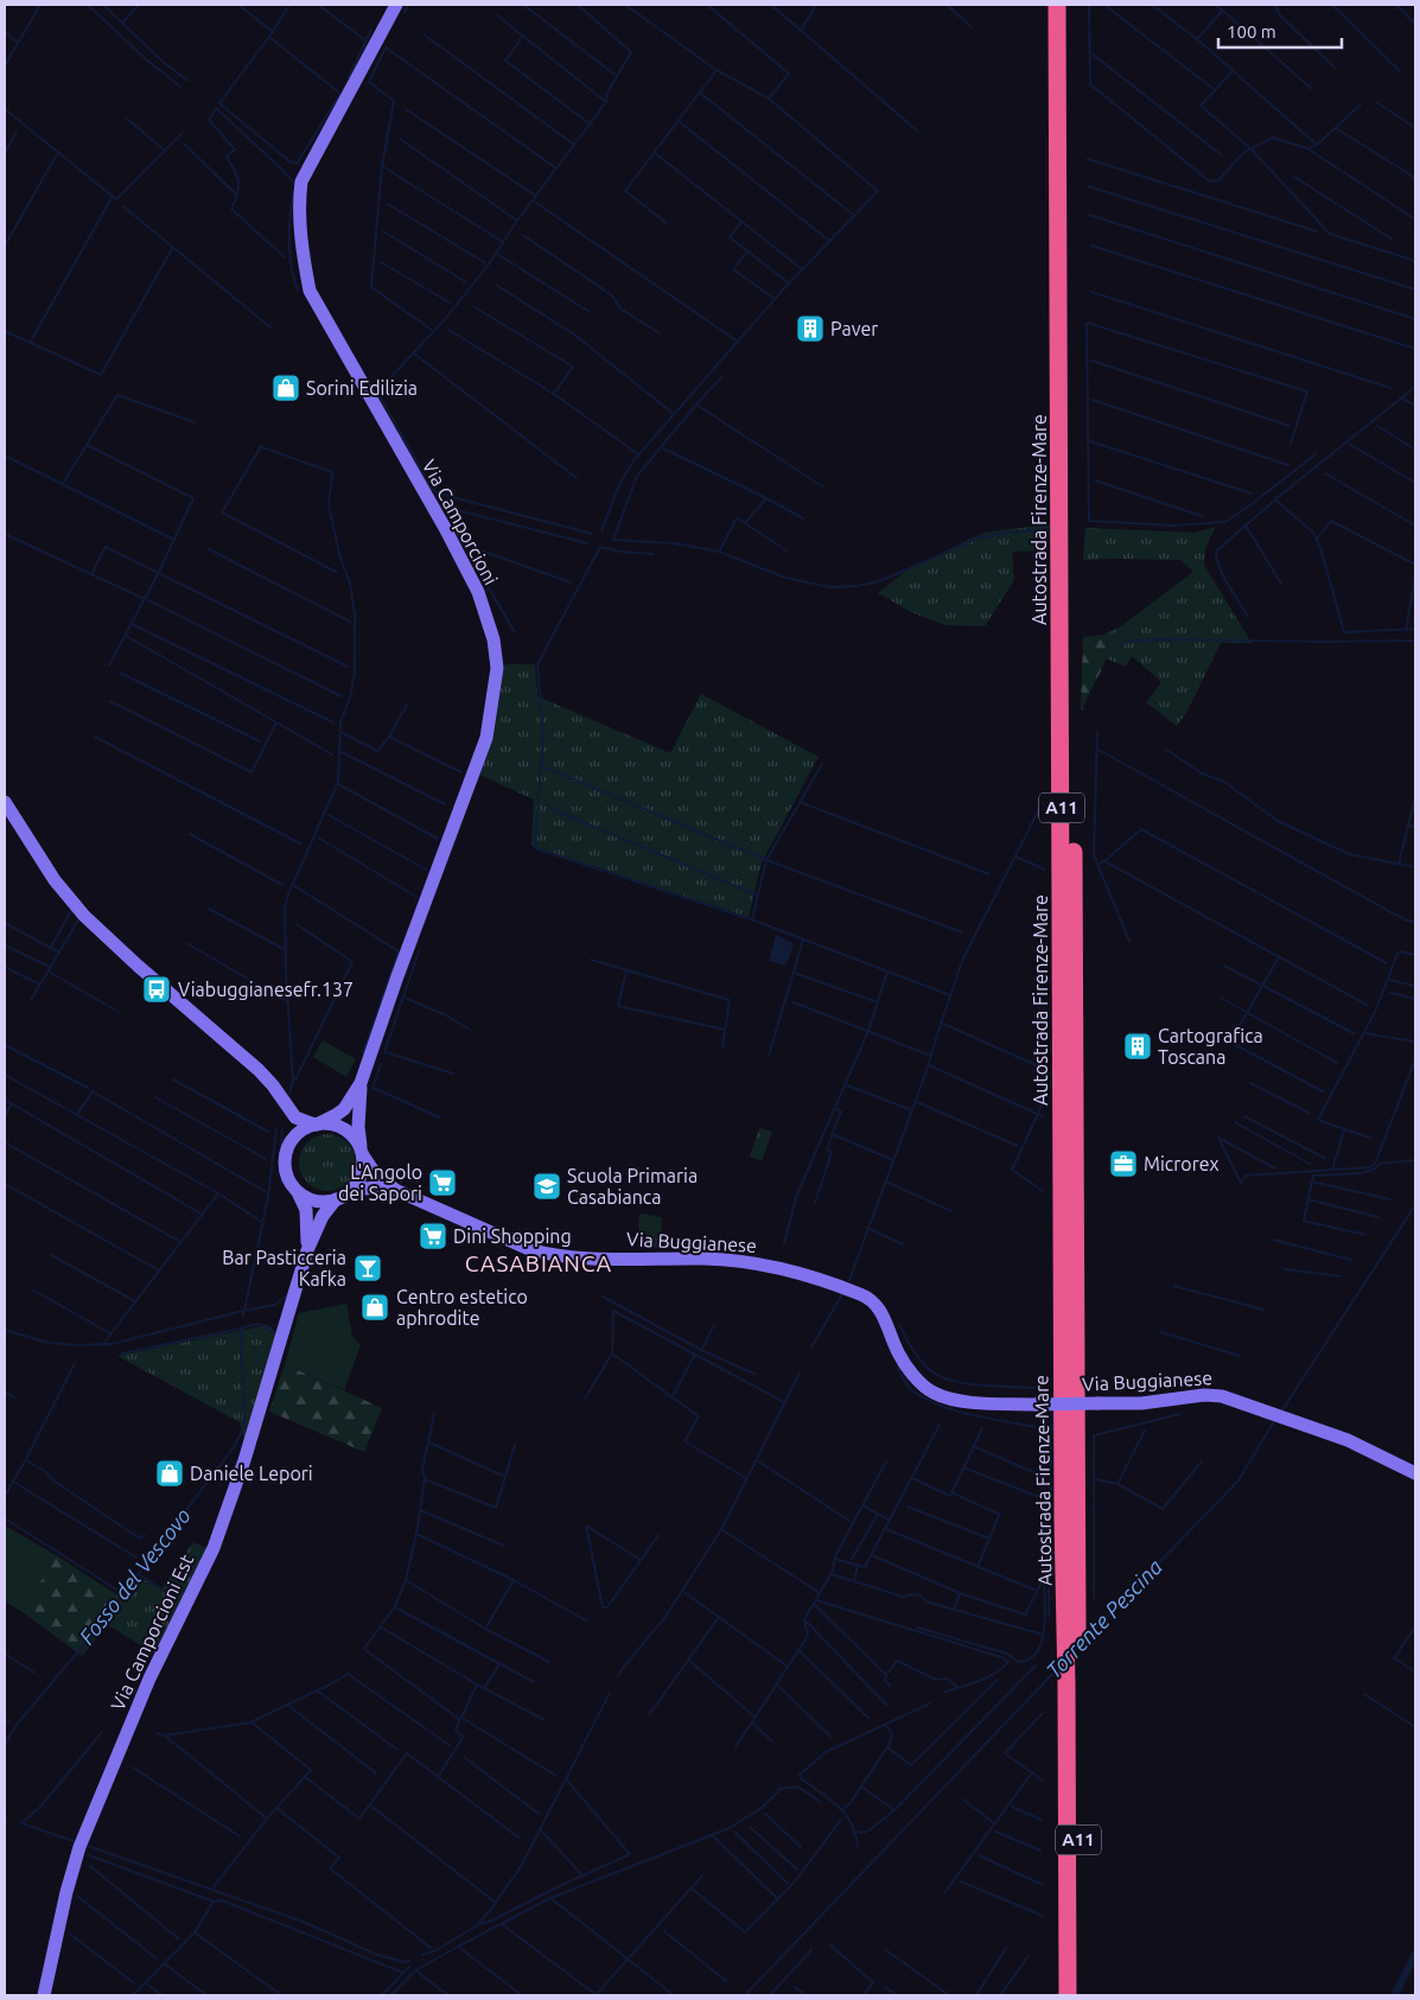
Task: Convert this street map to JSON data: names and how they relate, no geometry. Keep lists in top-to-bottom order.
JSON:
{
  "streets": {
    "highway": ["Autostrada Firenze-Mare", "A11"],
    "main road": ["Via Camporcioni", "Via Buggianese", "Via Camporcioni Est"]
  },
  "districts": ["CASABIANCA"],
  "water": ["Fosso del Vescovo", "Torrente Pescina"],
  "places": {
    "building": ["Paver", "Cartografica Toscana"],
    "shop": ["Sorini Edilizia", "Centro estetico aphrodite", "Daniele Lepori"],
    "bus stop": ["Viabuggianesefr.137"],
    "office": ["Microrex"],
    "supermarket": ["L'Angolo dei Sapori", "Dini Shopping"],
    "school or university": ["Scuola Primaria Casabianca"],
    "bar": ["Bar Pasticceria Kafka"]
  },
  "scale_bar": "100 m"
}
